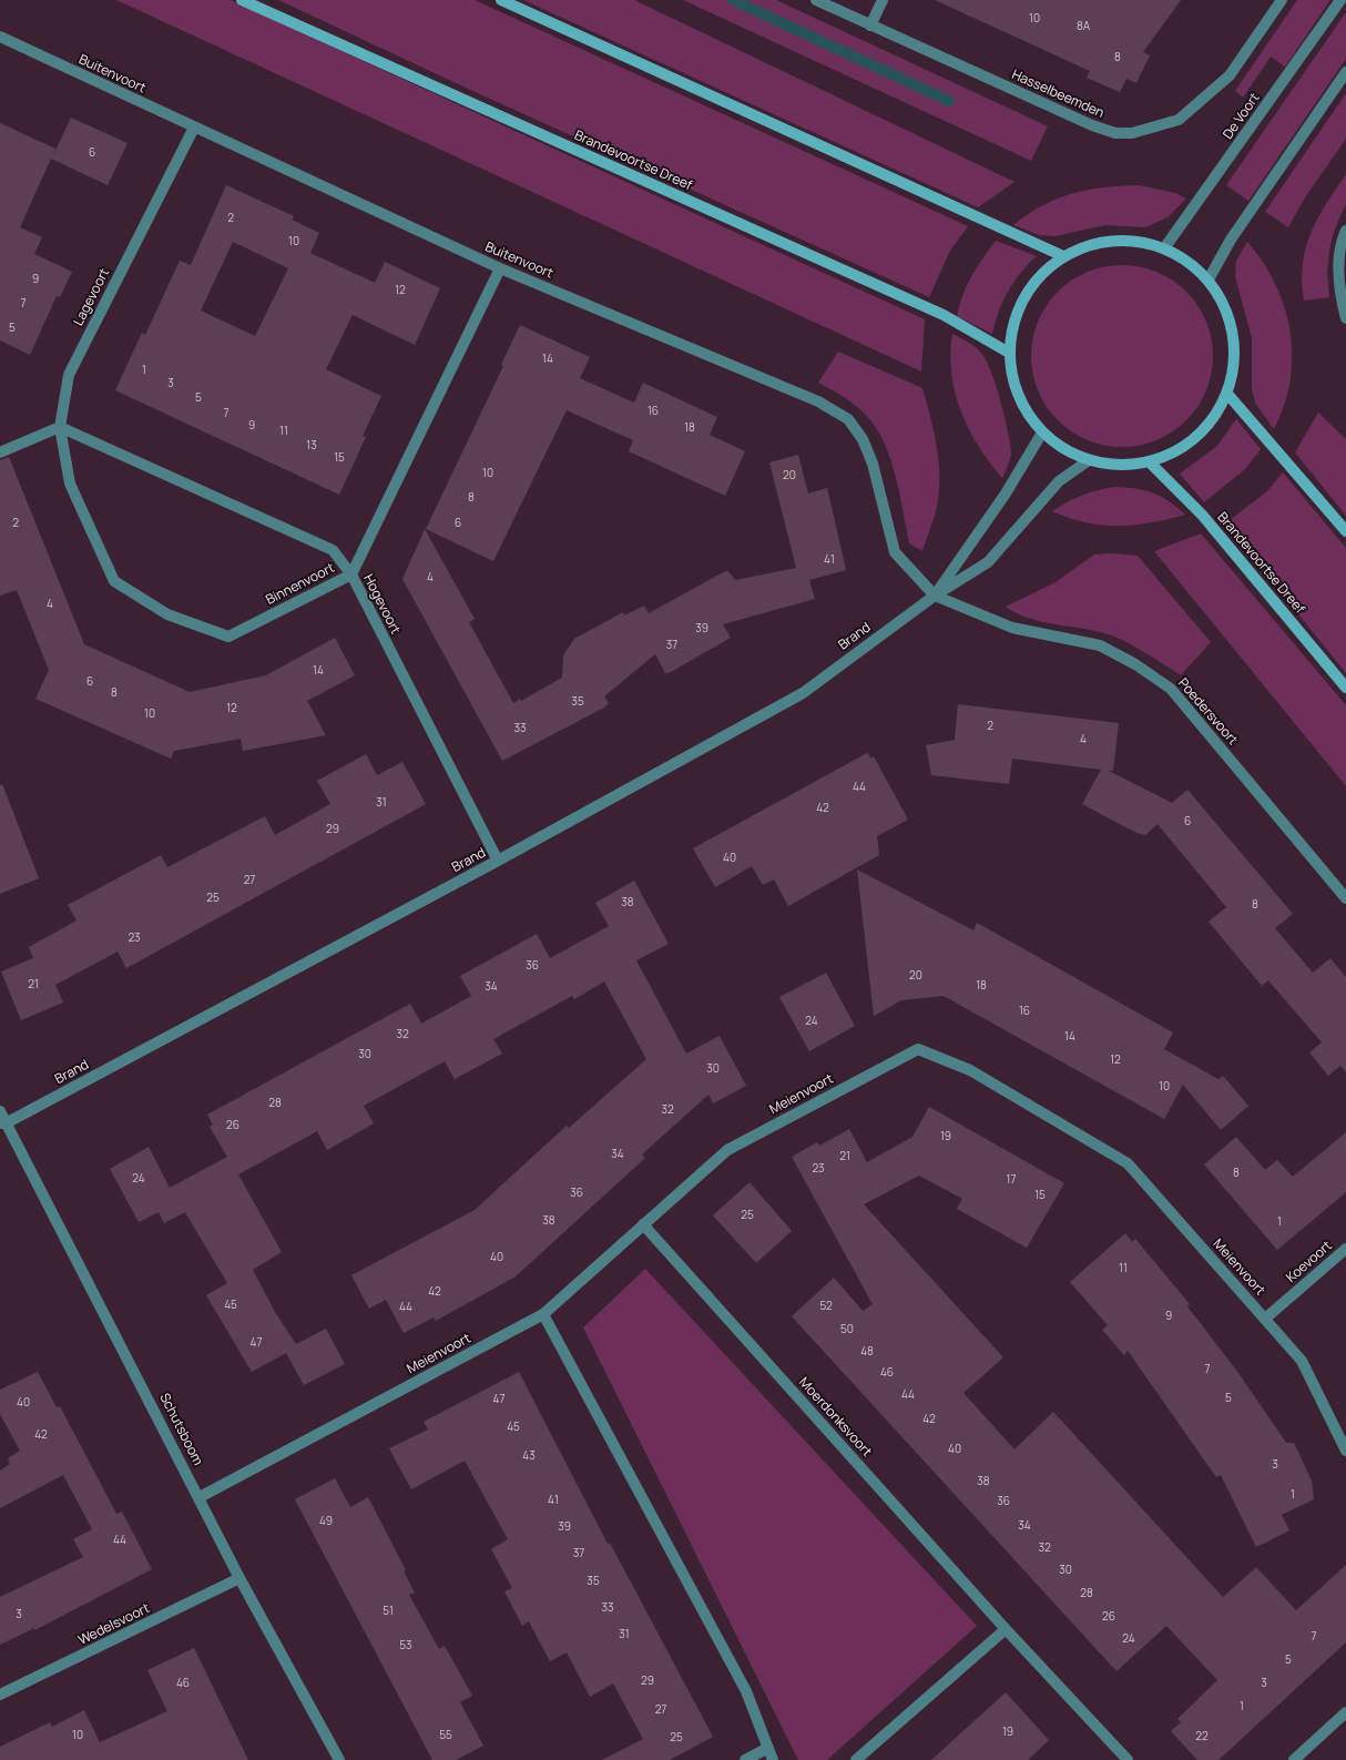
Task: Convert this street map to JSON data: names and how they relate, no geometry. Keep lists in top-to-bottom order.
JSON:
{
  "streets": {
    "main road": ["Brandevoortse Dreef"],
    "street": [
      "Buitenvoort",
      "Hasselbeemden",
      "De Voort",
      "Lagevoort",
      "Binnenvoort",
      "Hogevoort",
      "Brand",
      "Poedersvoort",
      "Meienvoort",
      "Koevoort",
      "Moerdonksvoort",
      "Schutsboom",
      "Wedelsvoort"
    ]
  },
  "crossings": [
    ["Buitenvoort", "Lagevoort"],
    ["Buitenvoort", "Hogevoort"],
    ["Buitenvoort", "Brand"],
    ["Buitenvoort", "Poedersvoort"],
    ["Lagevoort", "Binnenvoort"],
    ["Binnenvoort", "Hogevoort"],
    ["Hogevoort", "Brand"],
    ["Brand", "Poedersvoort"],
    ["Brand", "Schutsboom"],
    ["Meienvoort", "Koevoort"],
    ["Meienvoort", "Moerdonksvoort"],
    ["Meienvoort", "Schutsboom"],
    ["Schutsboom", "Wedelsvoort"]
  ],
  "house_numbers": [
    "10",
    "8A",
    "8",
    "6",
    "2",
    "10",
    "9",
    "12",
    "7",
    "5",
    "14",
    "1",
    "3",
    "5",
    "16",
    "7",
    "9",
    "18",
    "11",
    "13",
    "15",
    "10",
    "20",
    "8",
    "2",
    "6",
    "41",
    "4",
    "4",
    "39",
    "37",
    "14",
    "6",
    "8",
    "35",
    "12",
    "10",
    "2",
    "33",
    "4",
    "44",
    "31",
    "42",
    "6",
    "29",
    "40",
    "27",
    "25",
    "38",
    "8",
    "23",
    "36",
    "20",
    "21",
    "18",
    "34",
    "16",
    "24",
    "32",
    "14",
    "30",
    "12",
    "30",
    "10",
    "28",
    "32",
    "26",
    "19",
    "34",
    "21",
    "23",
    "8",
    "24",
    "17",
    "36",
    "15",
    "25",
    "38",
    "1",
    "40",
    "11",
    "42",
    "45",
    "52",
    "44",
    "9",
    "50",
    "47",
    "48",
    "7",
    "46",
    "44",
    "5",
    "47",
    "40",
    "42",
    "45",
    "42",
    "40",
    "43",
    "3",
    "38",
    "1",
    "41",
    "36",
    "49",
    "34",
    "39",
    "44",
    "32",
    "37",
    "30",
    "35",
    "28",
    "33",
    "51",
    "3",
    "26",
    "31",
    "7",
    "24",
    "53",
    "5",
    "29",
    "46",
    "3",
    "1",
    "27",
    "19",
    "10",
    "55",
    "22",
    "25"
  ]
}
